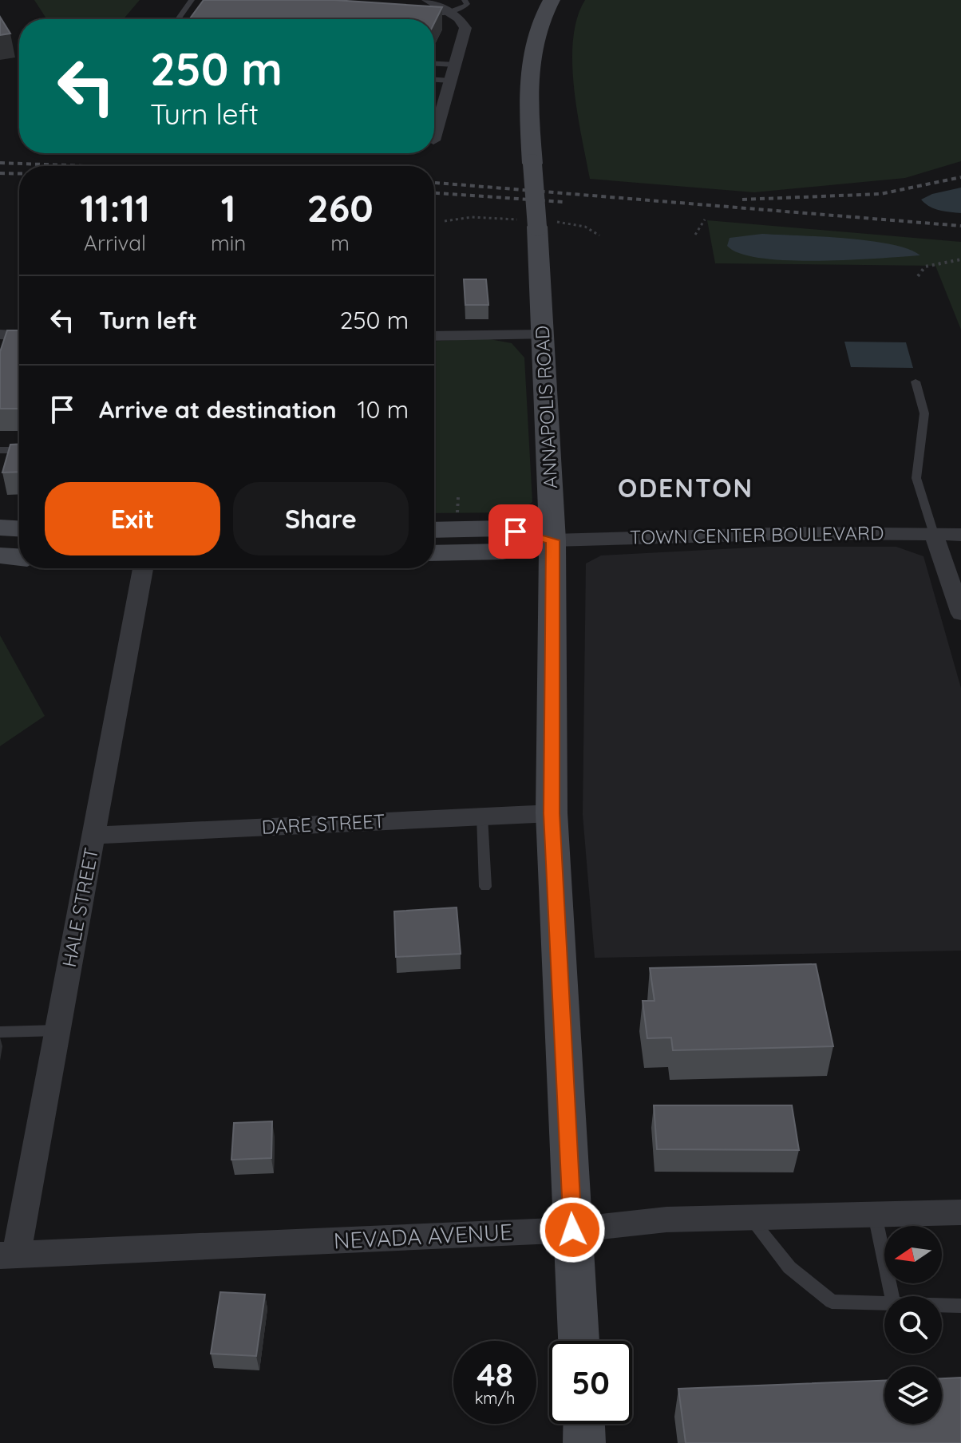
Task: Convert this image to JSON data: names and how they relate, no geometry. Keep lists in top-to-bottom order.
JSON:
{
  "streets": {
    "main road": ["ANNAPOLIS ROAD", "TOWN CENTER BOULEVARD"],
    "street": ["DARE STREET", "HALE STREET", "NEVADA AVENUE"]
  },
  "crossings": [
    ["ANNAPOLIS ROAD", "TOWN CENTER BOULEVARD"],
    ["ANNAPOLIS ROAD", "DARE STREET"],
    ["ANNAPOLIS ROAD", "NEVADA AVENUE"],
    ["DARE STREET", "HALE STREET"],
    ["HALE STREET", "NEVADA AVENUE"]
  ],
  "districts": ["ODENTON"],
  "north": "left",
  "page": {
    "turn": ["250 m", "Turn left"],
    "eta": [
      "11:11",
      "Arrival",
      "1",
      "min",
      "260",
      "m"
    ],
    "list": [
      {
        "name": "Turn left",
        "value": "250 m"
      },
      {
        "name": "Arrive at destination",
        "value": "10 m"
      }
    ],
    "buttons": ["Exit", "Share"],
    "speed": "48 km/h",
    "limit": "50"
  }
}
